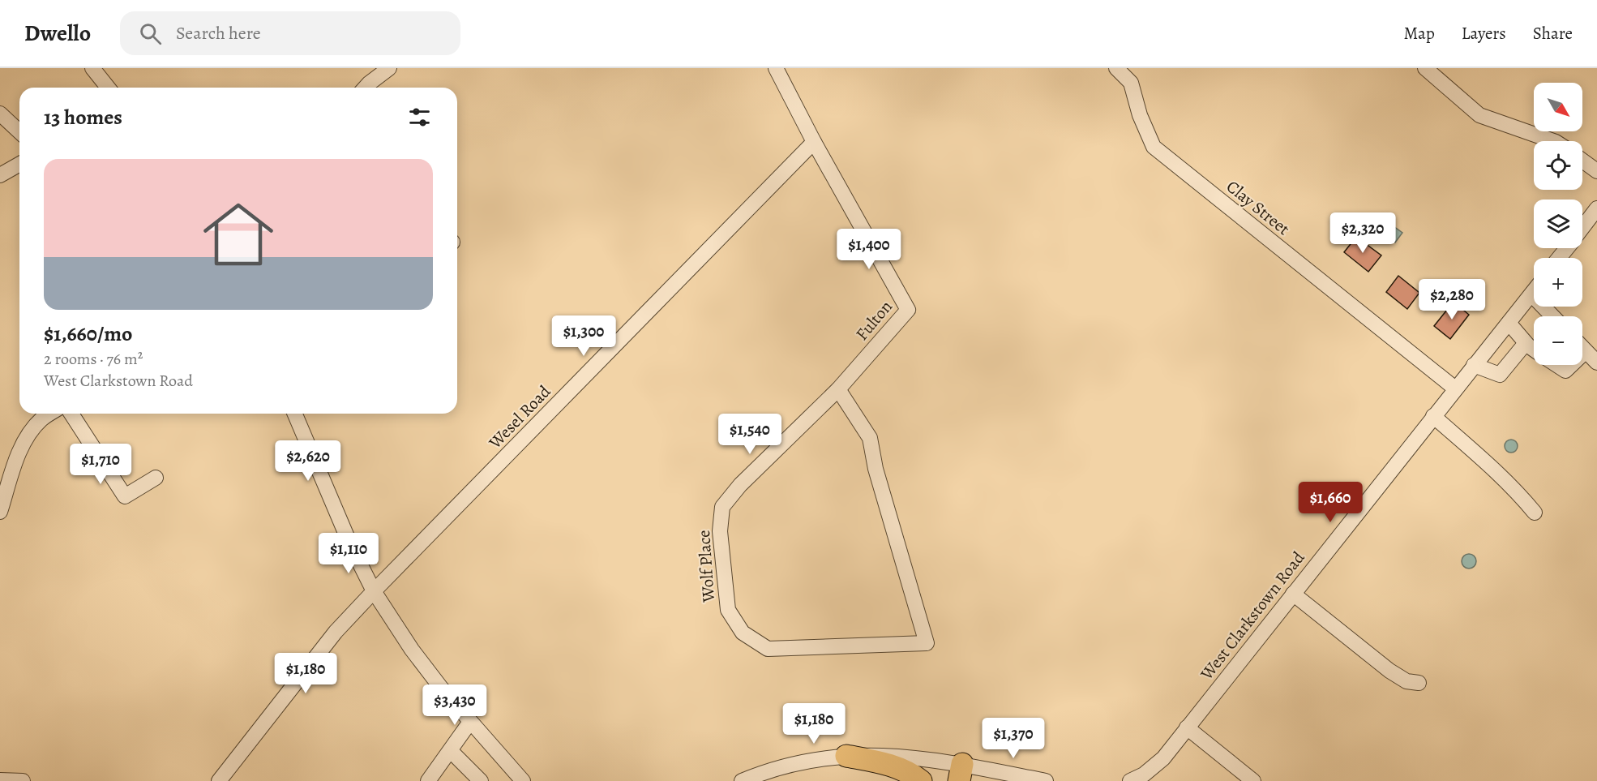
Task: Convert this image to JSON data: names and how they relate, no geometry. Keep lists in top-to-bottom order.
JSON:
{
  "streets": {
    "street": [
      "Clay Street",
      "Fulton",
      "Wesel Road",
      "Wolf Place",
      "West Clarkstown Road"
    ]
  },
  "crossings": [
    ["Clay Street", "West Clarkstown Road"],
    ["Fulton", "Wesel Road"],
    ["Fulton", "Wolf Place"]
  ],
  "north": "bottom right",
  "page": {
    "header": "Dwello",
    "search": "Search here",
    "nav": ["Map", "Layers", "Share"],
    "map_buttons": ["+", "−"],
    "heading": "13 homes",
    "list": [
      {
        "name": "$1,660/mo",
        "note": "2 rooms · 76 m² · West Clarkstown Road"
      }
    ],
    "price": [
      "$2,320",
      "$1,400",
      "$2,280",
      "$1,300",
      "$1,540",
      "$2,620",
      "$1,710",
      "$1,660",
      "$1,110",
      "$1,180",
      "$3,430",
      "$1,180",
      "$1,370"
    ]
  }
}
